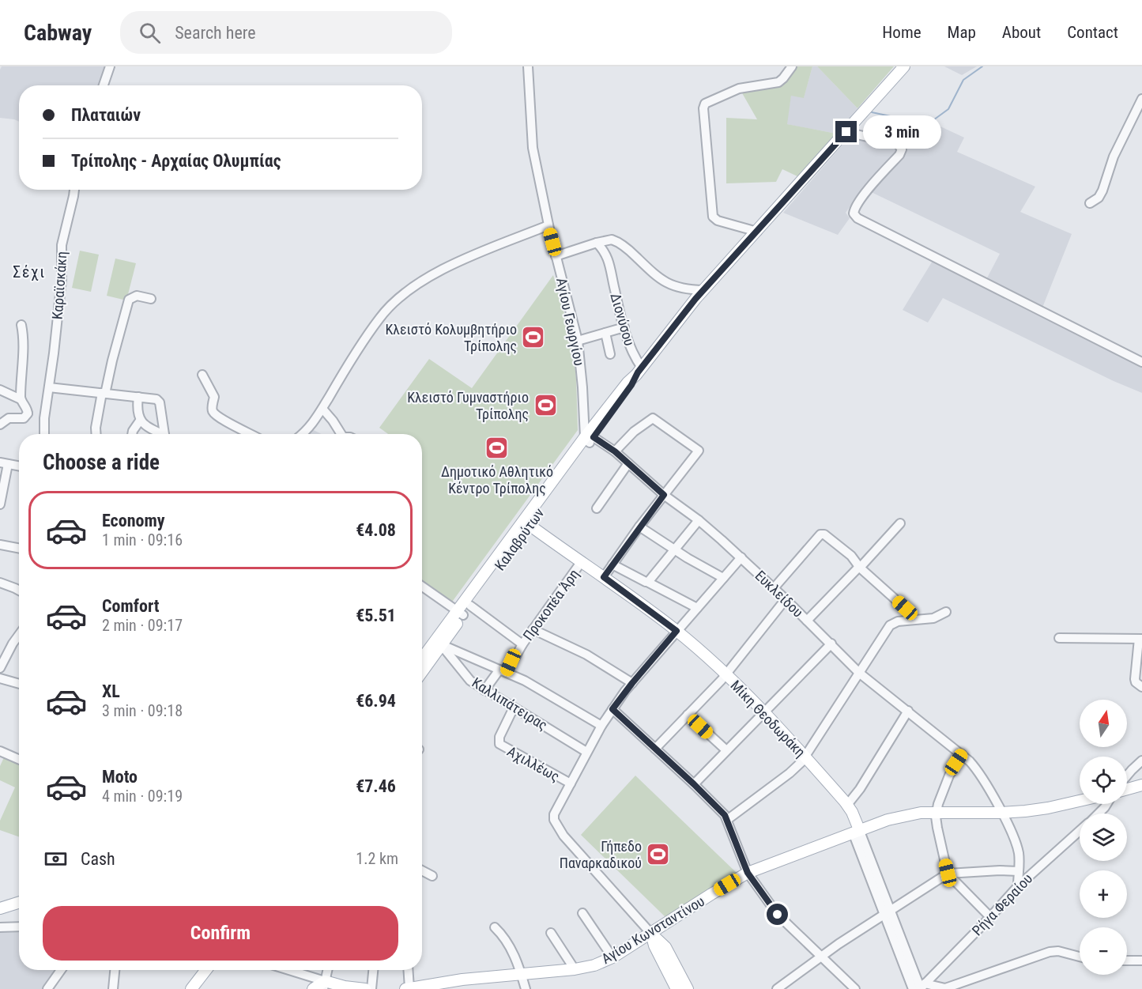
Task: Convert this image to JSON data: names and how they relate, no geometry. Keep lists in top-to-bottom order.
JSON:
{
  "streets": {
    "main road": ["Καλαβρύτων", "Μίκη Θεοδωράκη", "Αγίου Κωνσταντίνου"],
    "street": [
      "Καραϊσκάκη",
      "Διονύσου",
      "Αγίου Γεωργίου",
      "Ευκλείδου",
      "Προκοπέα Άρη",
      "Καλλιπάτειρας",
      "Αχιλλέως",
      "Ρήγα Φεραίου"
    ]
  },
  "crossings": [
    ["Διονύσου", "Καλαβρύτων"],
    ["Αγίου Γεωργίου", "Καλαβρύτων"],
    ["Αγίου Γεωργίου", "Ευκλείδου"],
    ["Καλαβρύτων", "Ευκλείδου"],
    ["Καλαβρύτων", "Καλλιπάτειρας"],
    ["Καλαβρύτων", "Μίκη Θεοδωράκη"],
    ["Ευκλείδου", "Ρήγα Φεραίου"],
    ["Ευκλείδου", "Αγίου Κωνσταντίνου"],
    ["Προκοπέα Άρη", "Καλλιπάτειρας"],
    ["Προκοπέα Άρη", "Μίκη Θεοδωράκη"],
    ["Καλλιπάτειρας", "Αχιλλέως"],
    ["Μίκη Θεοδωράκη", "Ρήγα Φεραίου"],
    ["Μίκη Θεοδωράκη", "Αγίου Κωνσταντίνου"]
  ],
  "districts": ["Σέχι"],
  "places": {
    "sports": [
      "Κλειστό Κολυμβητήριο Τρίπολης",
      "Κλειστό Γυμναστήριο Τρίπολης",
      "Δημοτικό Αθλητικό Κέντρο Τρίπολης",
      "Γήπεδο Παναρκαδικού"
    ]
  },
  "north": "top",
  "page": {
    "header": "Cabway",
    "search": "Search here",
    "nav": [
      "Home",
      "Map",
      "About",
      "Contact"
    ],
    "banner": ["Πλαταιών", "Τρίπολης - Αρχαίας Ολυμπίας"],
    "bubble": "3 min",
    "heading": "Choose a ride",
    "list": [
      {
        "name": "Economy",
        "note": "1 min · 09:16",
        "value": "€4.08"
      },
      {
        "name": "Comfort",
        "note": "2 min · 09:17",
        "value": "€5.51"
      },
      {
        "name": "XL",
        "note": "3 min · 09:18",
        "value": "€6.94"
      },
      {
        "name": "Moto",
        "note": "4 min · 09:19",
        "value": "€7.46"
      }
    ],
    "map_buttons": ["+", "−"],
    "pay": ["Cash", "1.2 km"],
    "buttons": "Confirm"
  }
}
